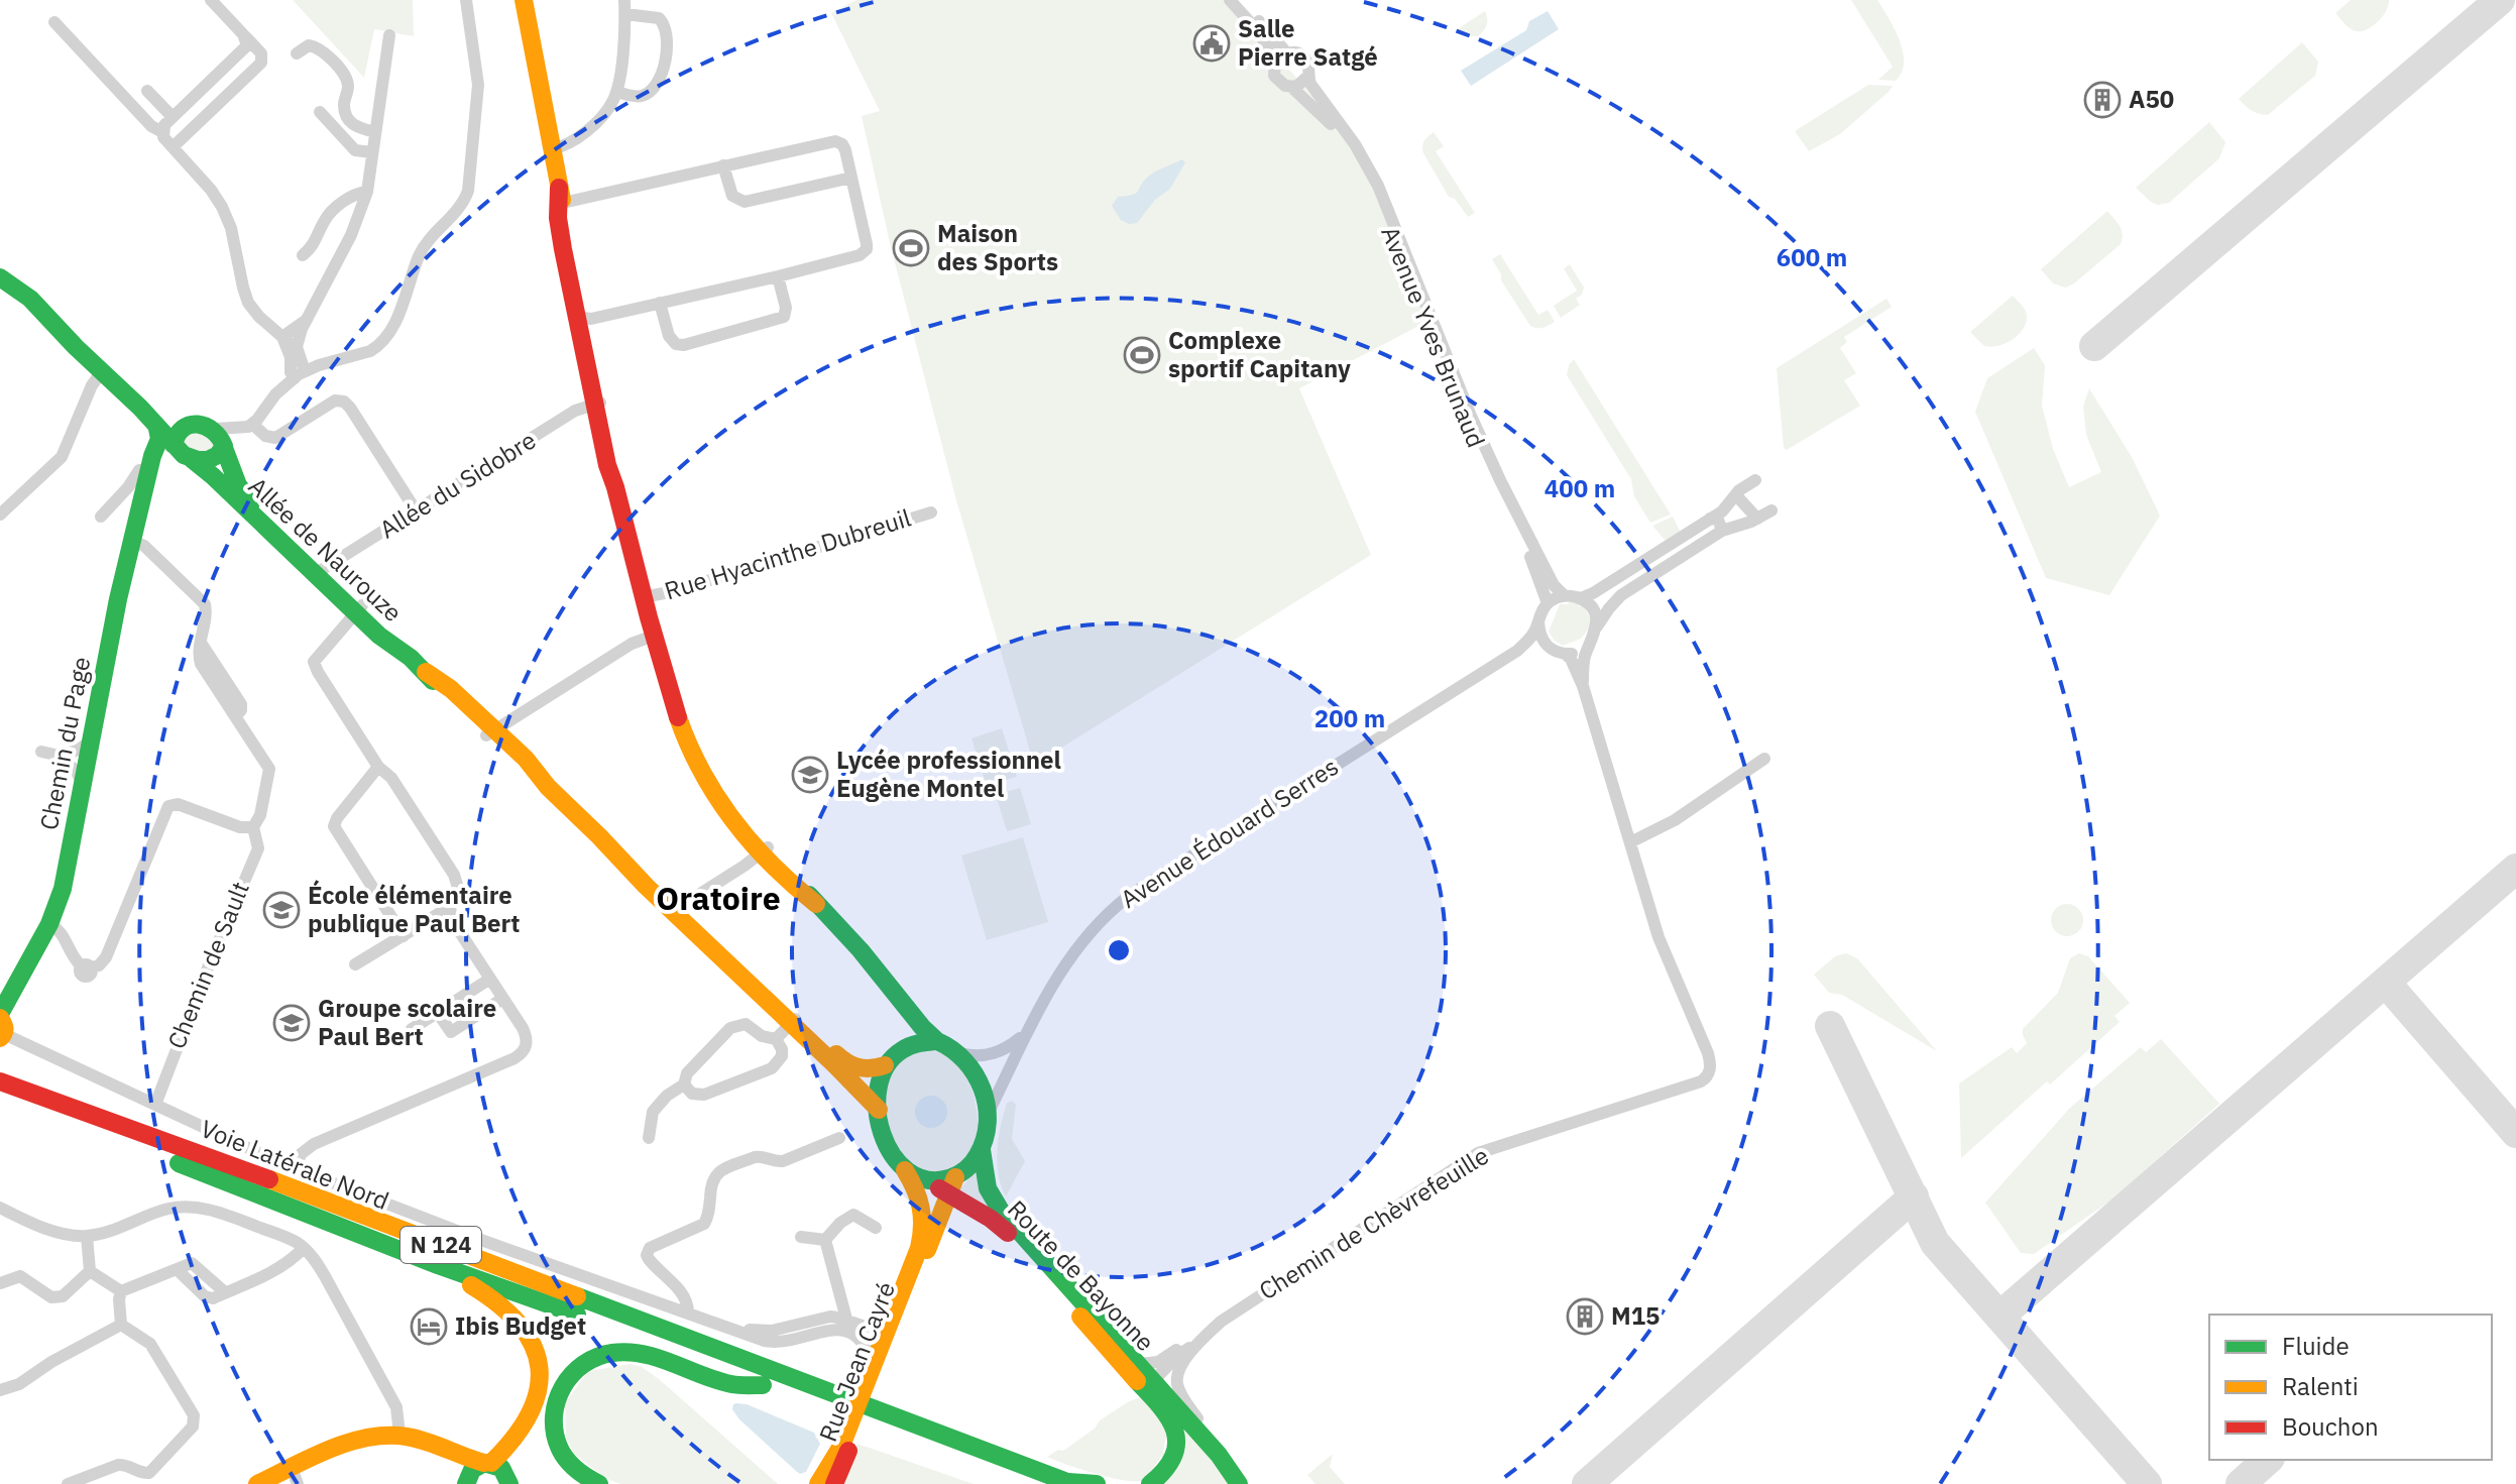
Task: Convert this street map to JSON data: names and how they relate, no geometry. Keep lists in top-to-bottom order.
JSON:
{
  "streets": {
    "main road": [
      "Allée de Naurouze",
      "Chemin du Page",
      "N 124",
      "Route de Bayonne",
      "Rue Jean Cayré"
    ],
    "street": [
      "Avenue Yves Brunaud",
      "Allée du Sidobre",
      "Rue Hyacinthe Dubreuil",
      "Avenue Édouard Serres",
      "Chemin de Sault",
      "Voie Latérale Nord",
      "Chemin de Chèvrefeuille"
    ]
  },
  "crossings": [
    ["Avenue Yves Brunaud", "Avenue Édouard Serres"],
    ["Avenue Yves Brunaud", "Chemin de Chèvrefeuille"],
    ["Allée du Sidobre", "Allée de Naurouze"],
    ["Allée de Naurouze", "Chemin du Page"],
    ["Chemin du Page", "Chemin de Sault"],
    ["Chemin du Page", "Voie Latérale Nord"],
    ["Avenue Édouard Serres", "Chemin de Chèvrefeuille"],
    ["Avenue Édouard Serres", "Route de Bayonne"],
    ["Chemin de Sault", "Voie Latérale Nord"],
    ["Voie Latérale Nord", "Rue Jean Cayré"],
    ["Chemin de Chèvrefeuille", "Route de Bayonne"]
  ],
  "districts": ["Oratoire"],
  "places": {
    "public building": ["Salle Pierre Satgé"],
    "building": ["A50", "M15"],
    "sports": ["Maison des Sports", "Complexe sportif Capitany"],
    "school or university": ["Lycée professionnel Eugène Montel", "École élémentaire publique Paul Bert", "Groupe scolaire Paul Bert"],
    "hotel": ["Ibis Budget"]
  },
  "legend": ["Fluide", "Ralenti", "Bouchon"],
  "rings": ["600 m", "400 m", "200 m"]
}
